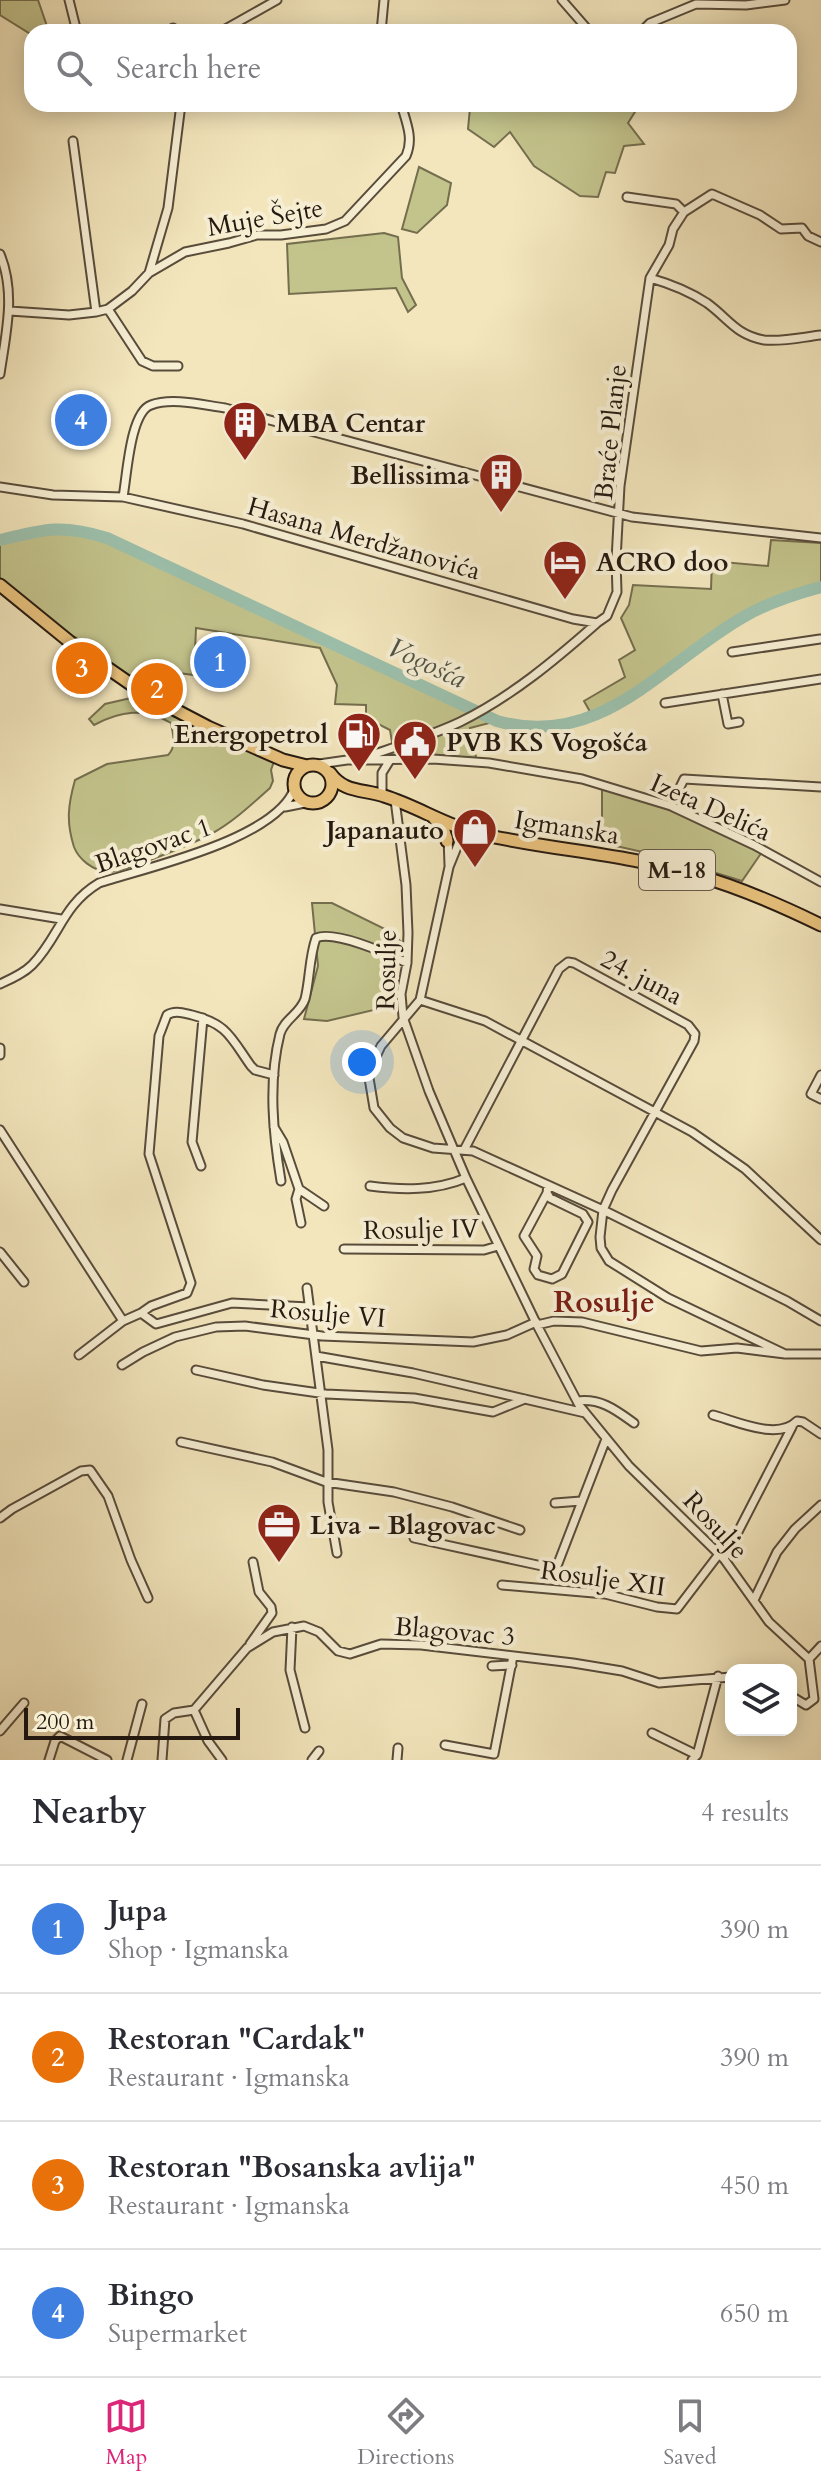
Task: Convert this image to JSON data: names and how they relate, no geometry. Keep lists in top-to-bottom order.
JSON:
{
  "streets": {
    "main road": ["Igmanska", "M-18"],
    "street": [
      "Muje Šejte",
      "Braće Planje",
      "Hasana Merdžanovića",
      "Izeta Delića",
      "Blagovac 1",
      "Rosulje",
      "24. juna",
      "Rosulje IV",
      "Rosulje VI",
      "Rosulje XII",
      "Blagovac 3"
    ]
  },
  "crossings": [
    ["Izeta Delića", "Igmanska"],
    ["Izeta Delića", "Blagovac 1"],
    ["Izeta Delića", "M-18"],
    ["Igmanska", "Blagovac 1"],
    ["Igmanska", "M-18"],
    ["Igmanska", "Rosulje"],
    ["Blagovac 1", "M-18"],
    ["Rosulje", "Rosulje IV"],
    ["Rosulje", "Rosulje VI"],
    ["Rosulje", "Rosulje XII"]
  ],
  "districts": ["Rosulje"],
  "water": ["Vogošća"],
  "places": {
    "building": ["MBA Centar", "Bellissima"],
    "hotel": ["ACRO doo"],
    "fuel station": ["Energopetrol"],
    "public building": ["PVB KS Vogošća"],
    "shop": ["Japanauto"],
    "office": ["Liva - Blagovac"]
  },
  "scale_bar": "200 m",
  "page": {
    "search": "Search here",
    "pins": [
      "4",
      "1",
      "3",
      "2"
    ],
    "scale": "200 m",
    "heading": ["Nearby", "4 results"],
    "list": [
      {
        "mark": "1",
        "name": "Jupa",
        "note": "Shop · Igmanska",
        "value": "390 m"
      },
      {
        "mark": "2",
        "name": "Restoran \"Cardak\"",
        "note": "Restaurant · Igmanska",
        "value": "390 m"
      },
      {
        "mark": "3",
        "name": "Restoran \"Bosanska avlija\"",
        "note": "Restaurant · Igmanska",
        "value": "450 m"
      },
      {
        "mark": "4",
        "name": "Bingo",
        "note": "Supermarket",
        "value": "650 m"
      }
    ],
    "nav": ["Map", "Directions", "Saved"]
  }
}
